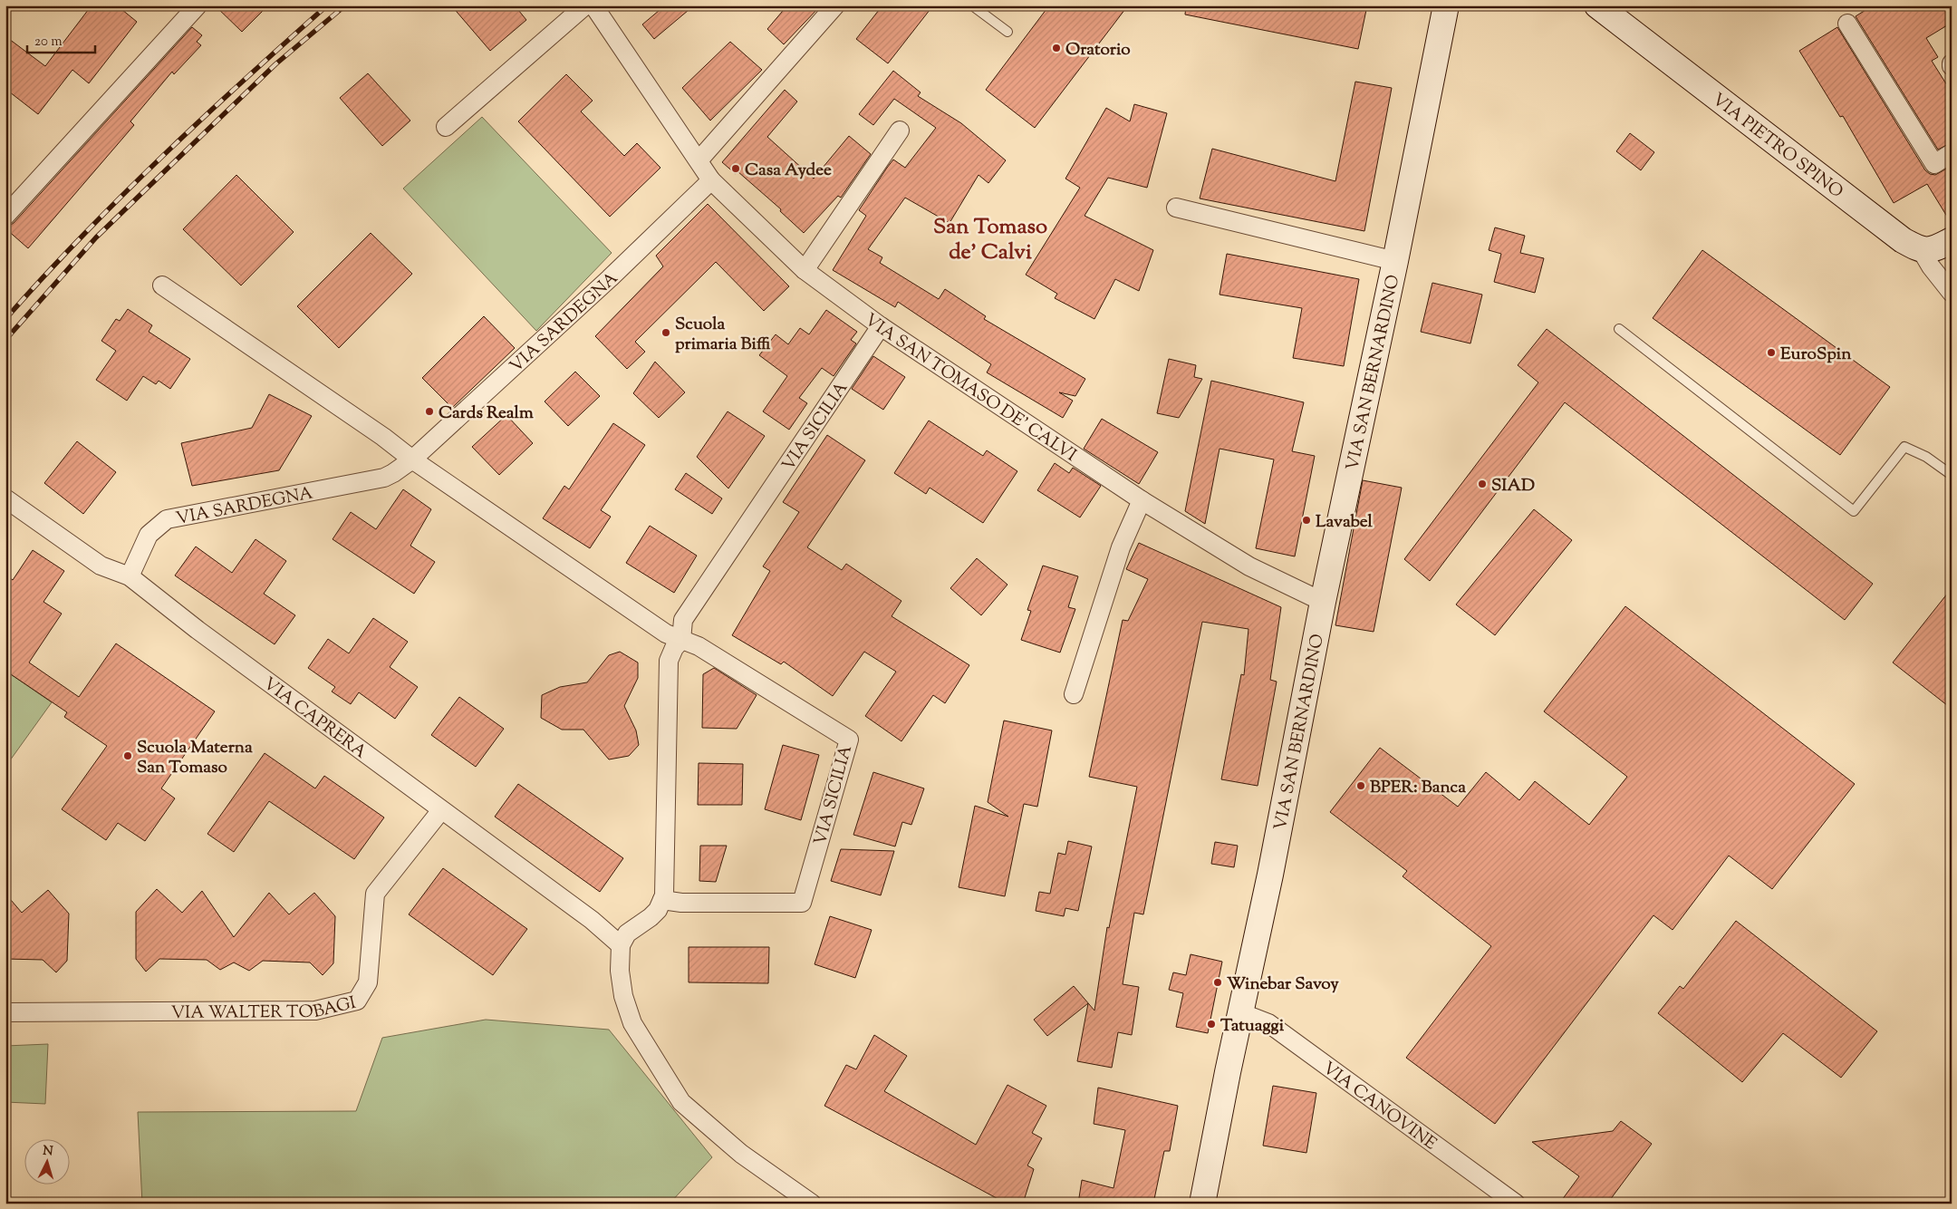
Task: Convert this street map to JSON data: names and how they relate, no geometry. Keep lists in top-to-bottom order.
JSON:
{
  "streets": {
    "main road": ["VIA PIETRO SPINO", "VIA SAN BERNARDINO"],
    "street": [
      "VIA SARDEGNA",
      "VIA SAN TOMASO DE' CALVI",
      "VIA SICILIA",
      "VIA CAPRERA",
      "VIA WALTER TOBAGI",
      "VIA CANOVINE"
    ]
  },
  "crossings": [
    ["VIA SARDEGNA", "VIA SAN TOMASO DE' CALVI"],
    ["VIA SARDEGNA", "VIA CAPRERA"],
    ["VIA SAN BERNARDINO", "VIA SAN TOMASO DE' CALVI"],
    ["VIA SAN BERNARDINO", "VIA CANOVINE"],
    ["VIA SAN TOMASO DE' CALVI", "VIA SICILIA"],
    ["VIA CAPRERA", "VIA WALTER TOBAGI"]
  ],
  "districts": ["San Tomaso de' Calvi"],
  "places": [
    "Oratorio",
    "Casa Aydee",
    "Scuola primaria Biffi",
    "EuroSpin",
    "Cards Realm",
    "SIAD",
    "Lavabel",
    "Scuola Materna San Tomaso",
    "BPER: Banca",
    "Winebar Savoy",
    "Tatuaggi"
  ],
  "scale_bar": "20 m",
  "north": "top"
}
